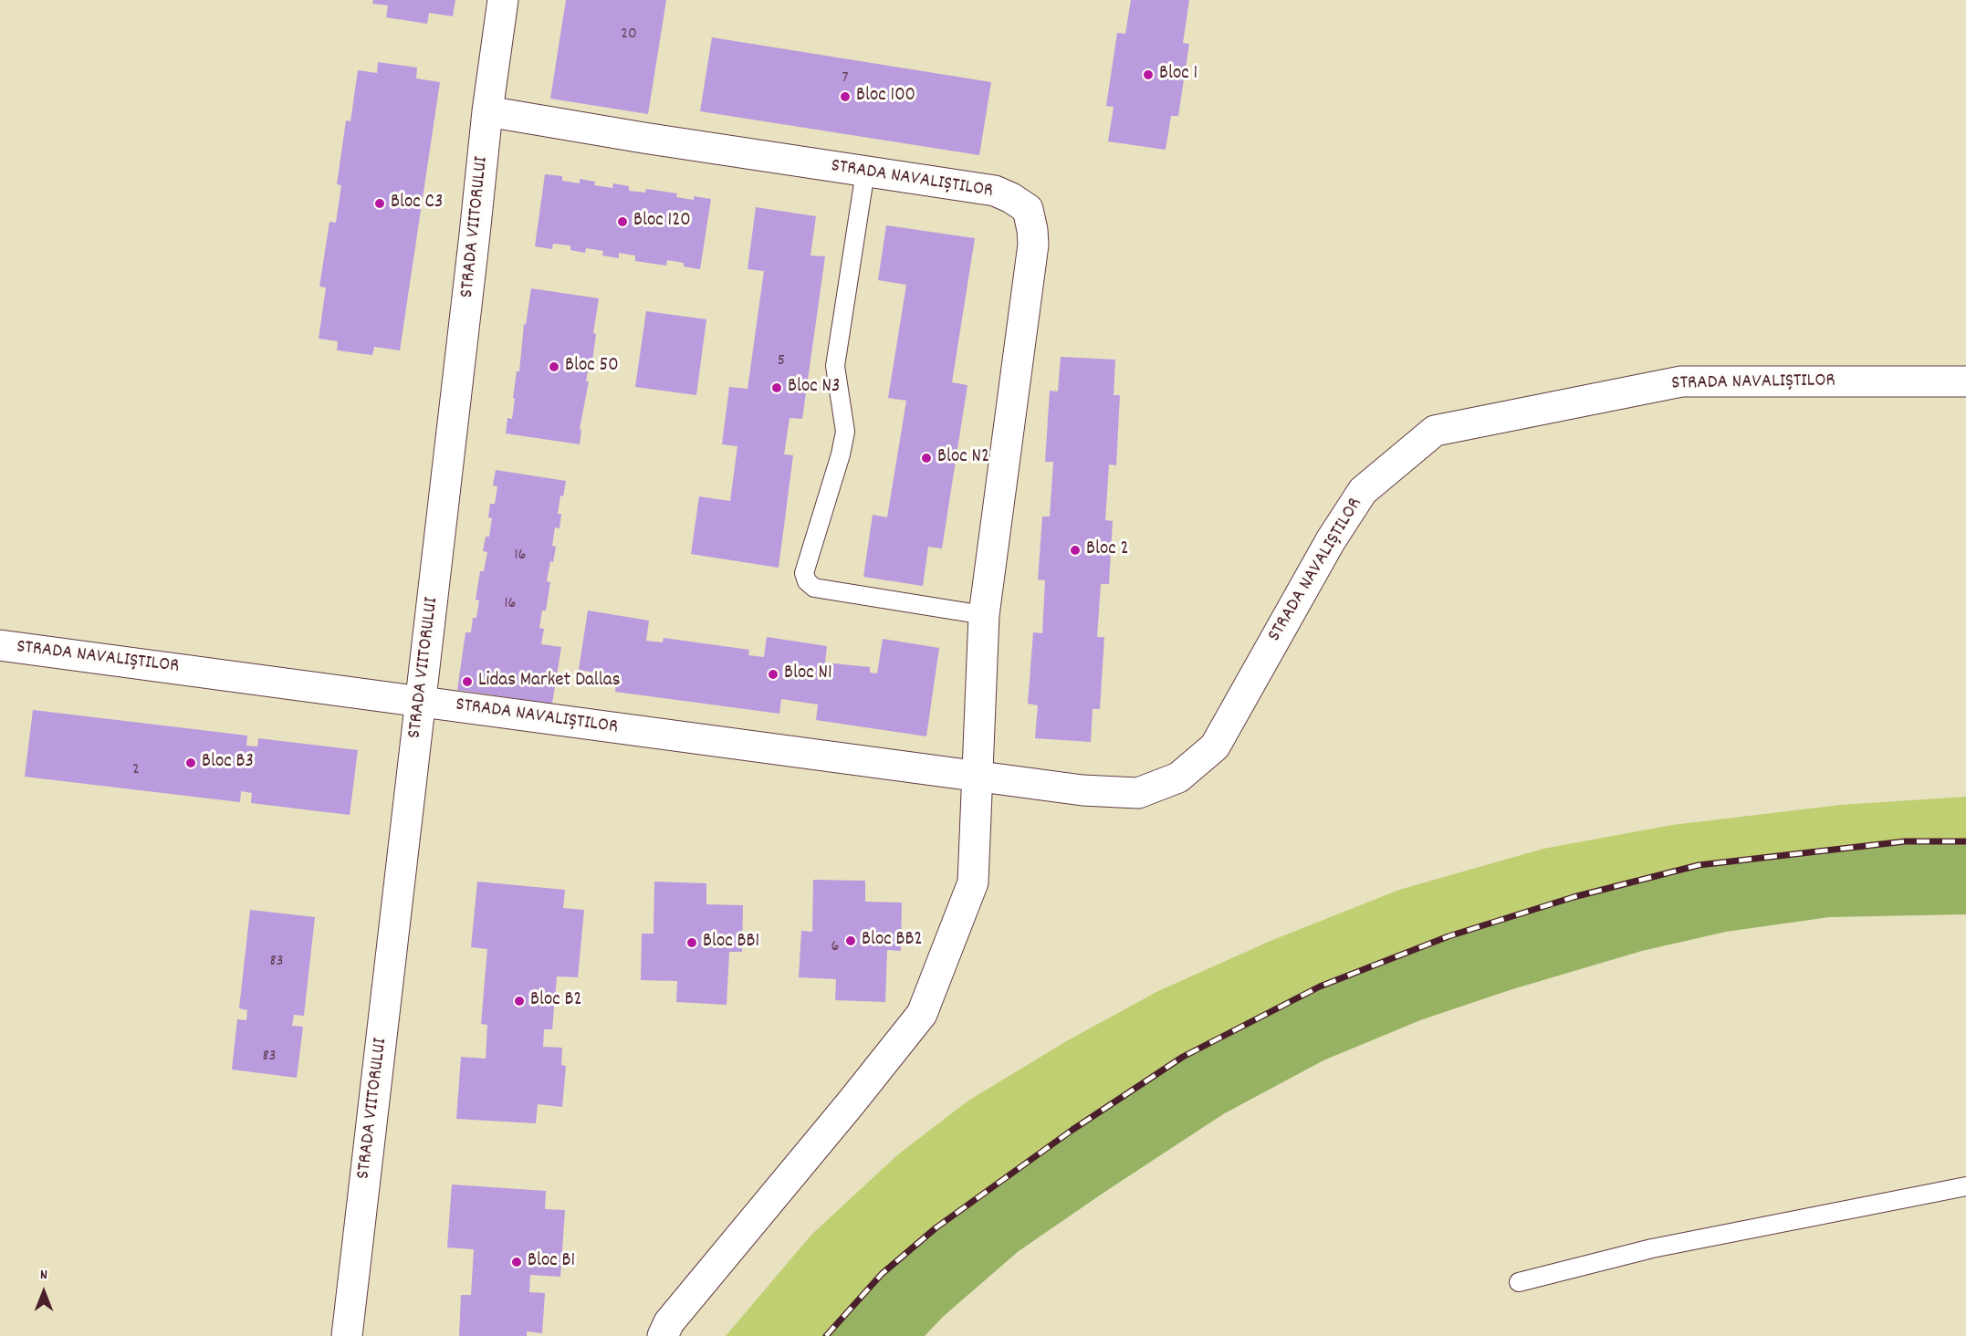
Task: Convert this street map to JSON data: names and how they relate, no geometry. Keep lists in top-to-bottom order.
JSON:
{
  "streets": {
    "street": ["STRADA NAVALIȘTILOR", "STRADA VIITORULUI"]
  },
  "crossings": [
    ["STRADA NAVALIȘTILOR", "STRADA VIITORULUI"]
  ],
  "places": [
    "Bloc 1",
    "Bloc 100",
    "Bloc C3",
    "Bloc 120",
    "Bloc 50",
    "Bloc N3",
    "Bloc N2",
    "Bloc 2",
    "Bloc N1",
    "Lidas Market Dallas",
    "Bloc B3",
    "Bloc BB2",
    "Bloc BB1",
    "Bloc B2",
    "Bloc B1"
  ],
  "house_numbers": [
    "20",
    "7",
    "5",
    "16",
    "16",
    "2",
    "6",
    "83",
    "83"
  ],
  "north": "top"
}
